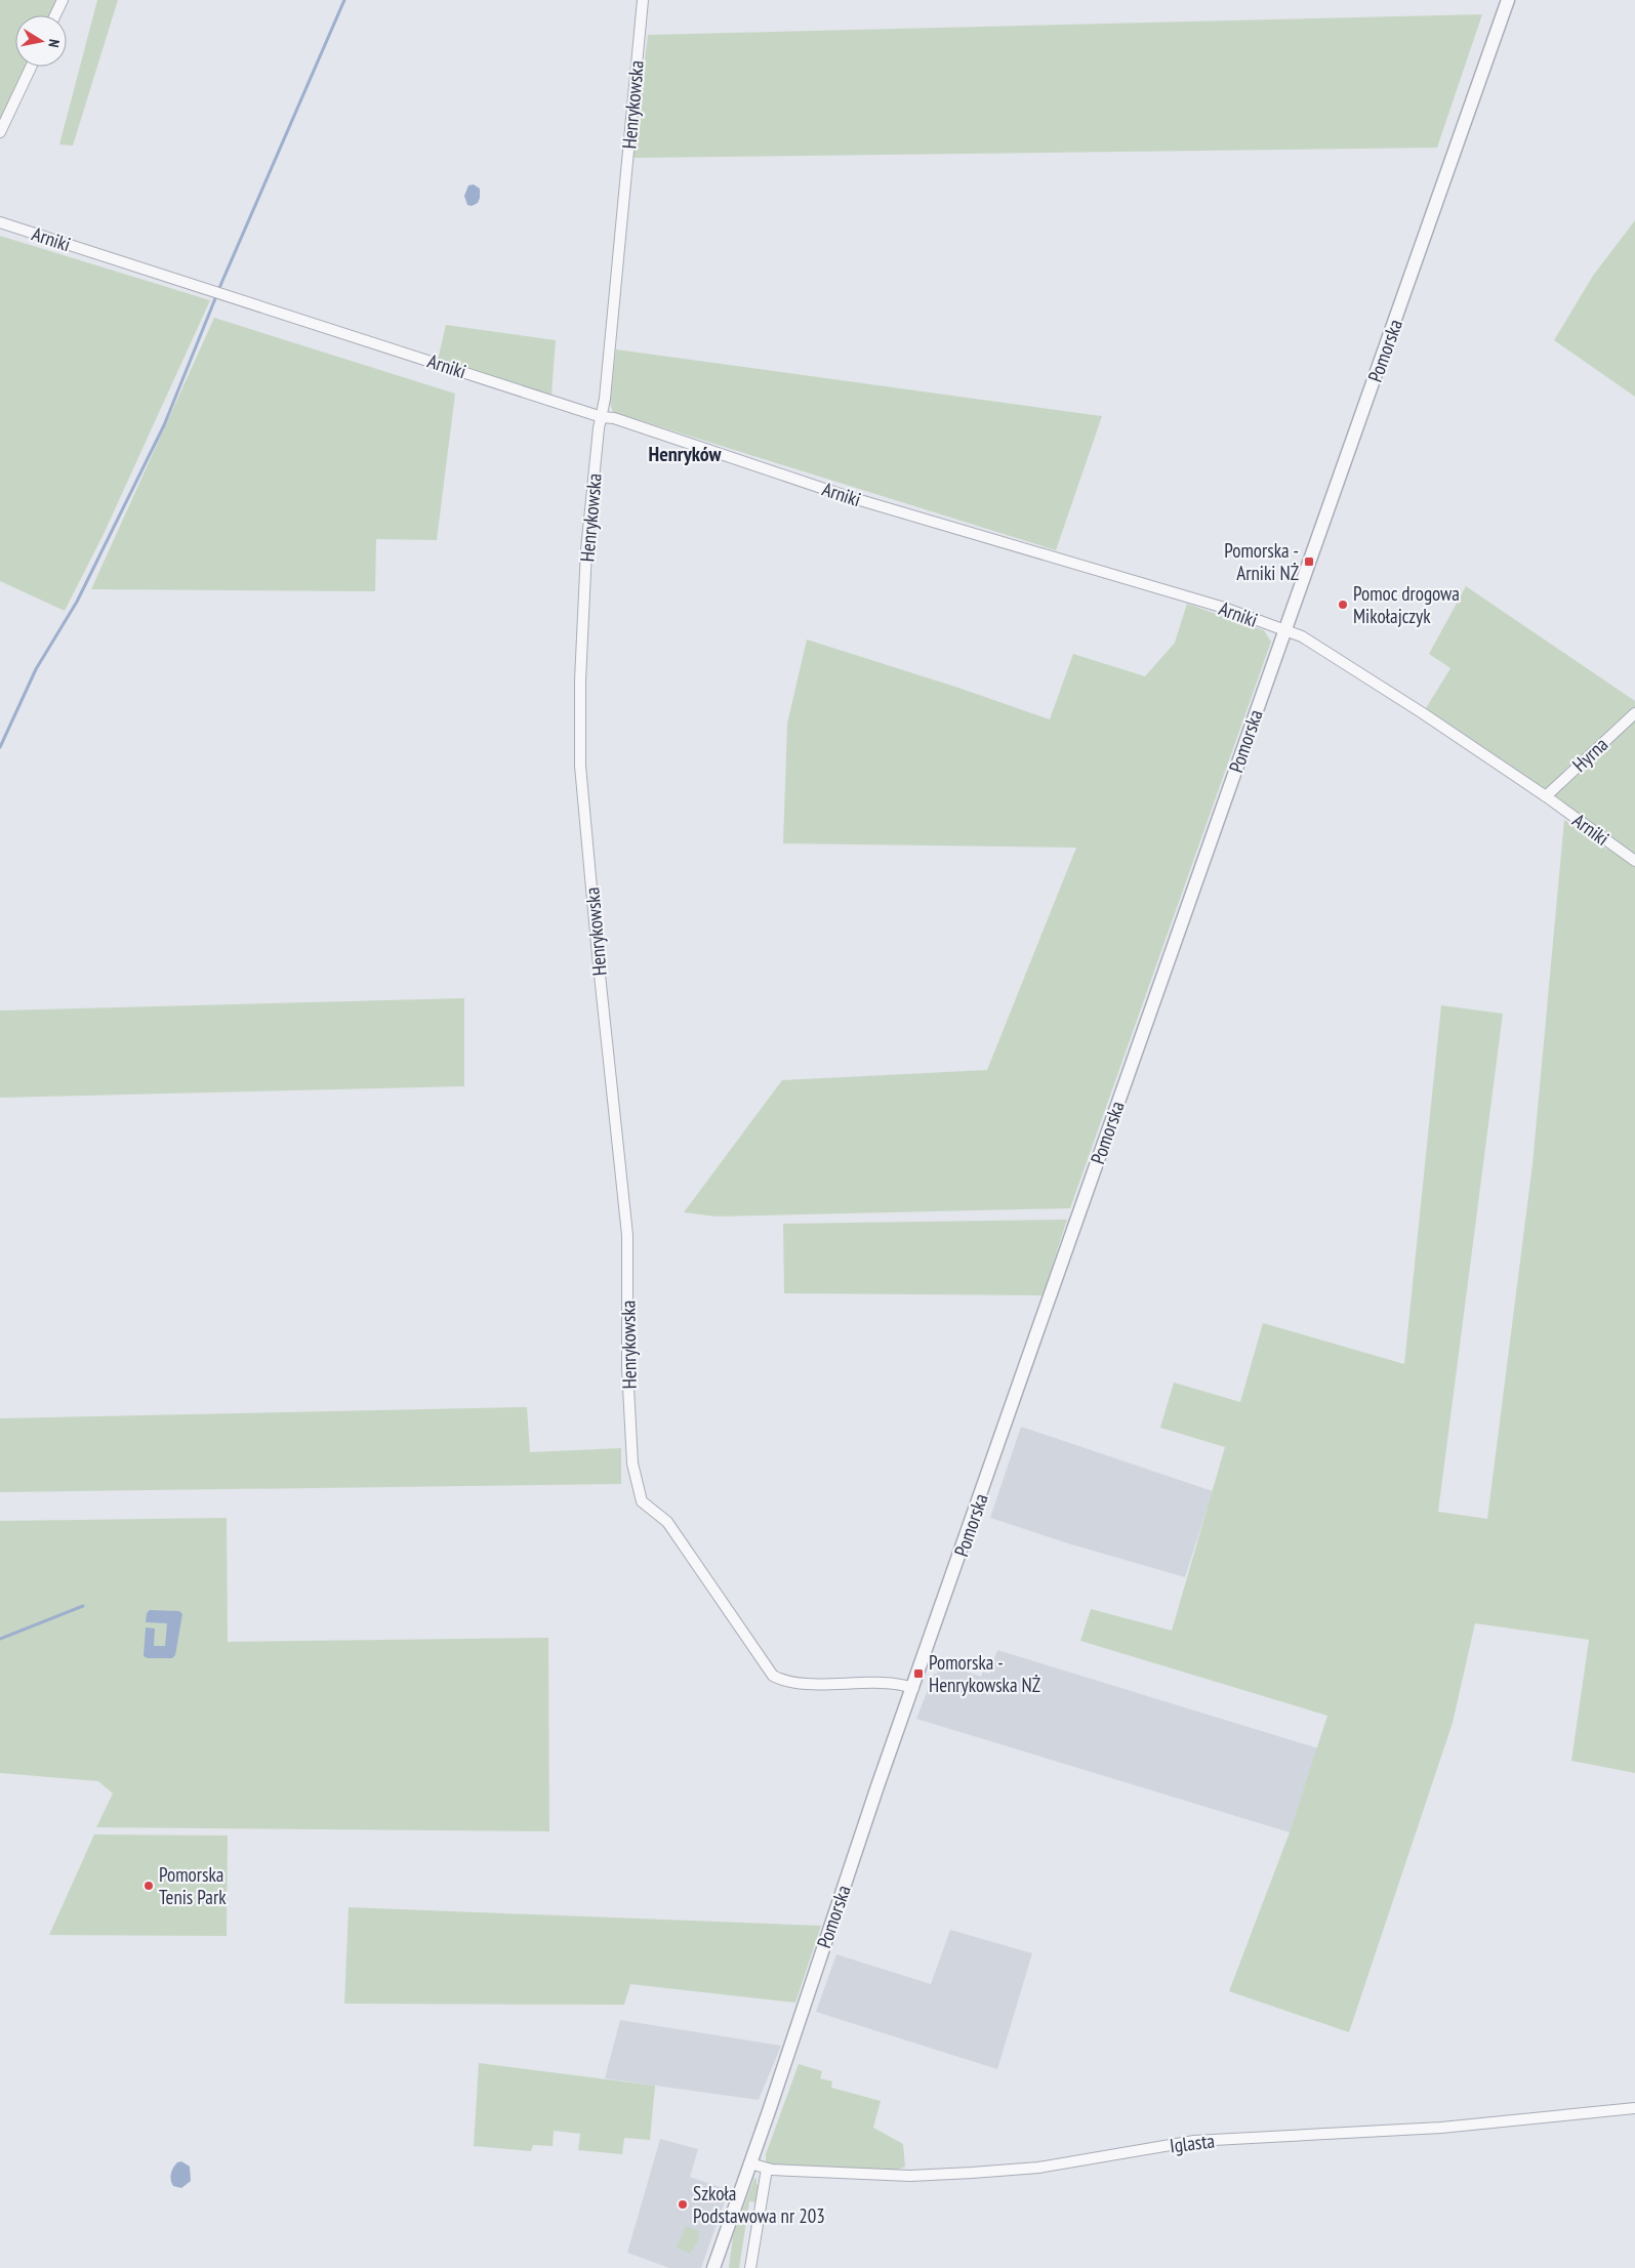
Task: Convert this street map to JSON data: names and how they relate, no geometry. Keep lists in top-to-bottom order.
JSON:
{
  "streets": {
    "street": [
      "Henrykowska",
      "Arniki",
      "Pomorska",
      "Hyrna",
      "Iglasta"
    ]
  },
  "crossings": [
    ["Henrykowska", "Arniki"],
    ["Henrykowska", "Pomorska"],
    ["Arniki", "Pomorska"],
    ["Arniki", "Hyrna"],
    ["Pomorska", "Iglasta"]
  ],
  "districts": ["Henryków"],
  "places": {
    "transit": ["Pomorska - Arniki NŻ", "Pomorska - Henrykowska NŻ"],
    "other": ["Pomoc drogowa Mikołajczyk", "Pomorska Tenis Park", "Szkoła Podstawowa nr 203"]
  },
  "north": "right"
}
